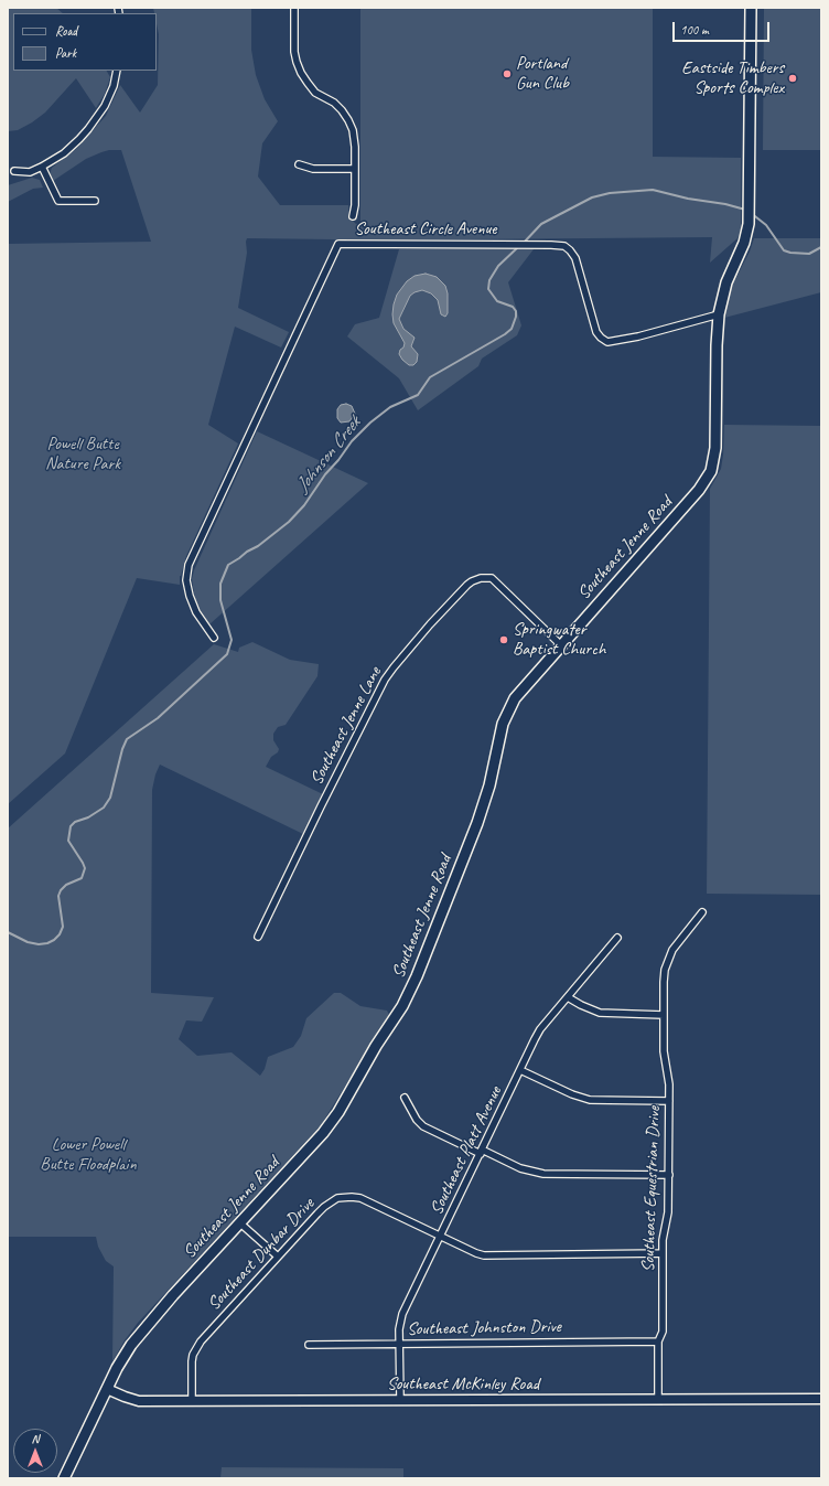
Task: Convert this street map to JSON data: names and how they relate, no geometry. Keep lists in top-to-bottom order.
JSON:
{
  "streets": {
    "main road": ["Southeast Jenne Road"],
    "street": [
      "Southeast Circle Avenue",
      "Southeast Jenne Lane",
      "Southeast Platt Avenue",
      "Southeast Equestrian Drive",
      "Southeast Dunbar Drive",
      "Southeast Johnston Drive",
      "Southeast McKinley Road"
    ]
  },
  "crossings": [
    ["Southeast Circle Avenue", "Southeast Jenne Road"],
    ["Southeast Jenne Road", "Southeast Jenne Lane"],
    ["Southeast Jenne Road", "Southeast McKinley Road"],
    ["Southeast Platt Avenue", "Southeast Dunbar Drive"],
    ["Southeast Platt Avenue", "Southeast Johnston Drive"],
    ["Southeast Platt Avenue", "Southeast McKinley Road"],
    ["Southeast Equestrian Drive", "Southeast Dunbar Drive"],
    ["Southeast Equestrian Drive", "Southeast Johnston Drive"],
    ["Southeast Equestrian Drive", "Southeast McKinley Road"],
    ["Southeast Dunbar Drive", "Southeast McKinley Road"]
  ],
  "water": ["Johnson Creek"],
  "parks": ["Powell Butte Nature Park", "Lower Powell Butte Floodplain"],
  "places": ["Portland Gun Club", "Eastside Timbers Sports Complex", "Springwater Baptist Church"],
  "legend": ["Road", "Park"],
  "scale_bar": "100 m",
  "north": "top"
}
